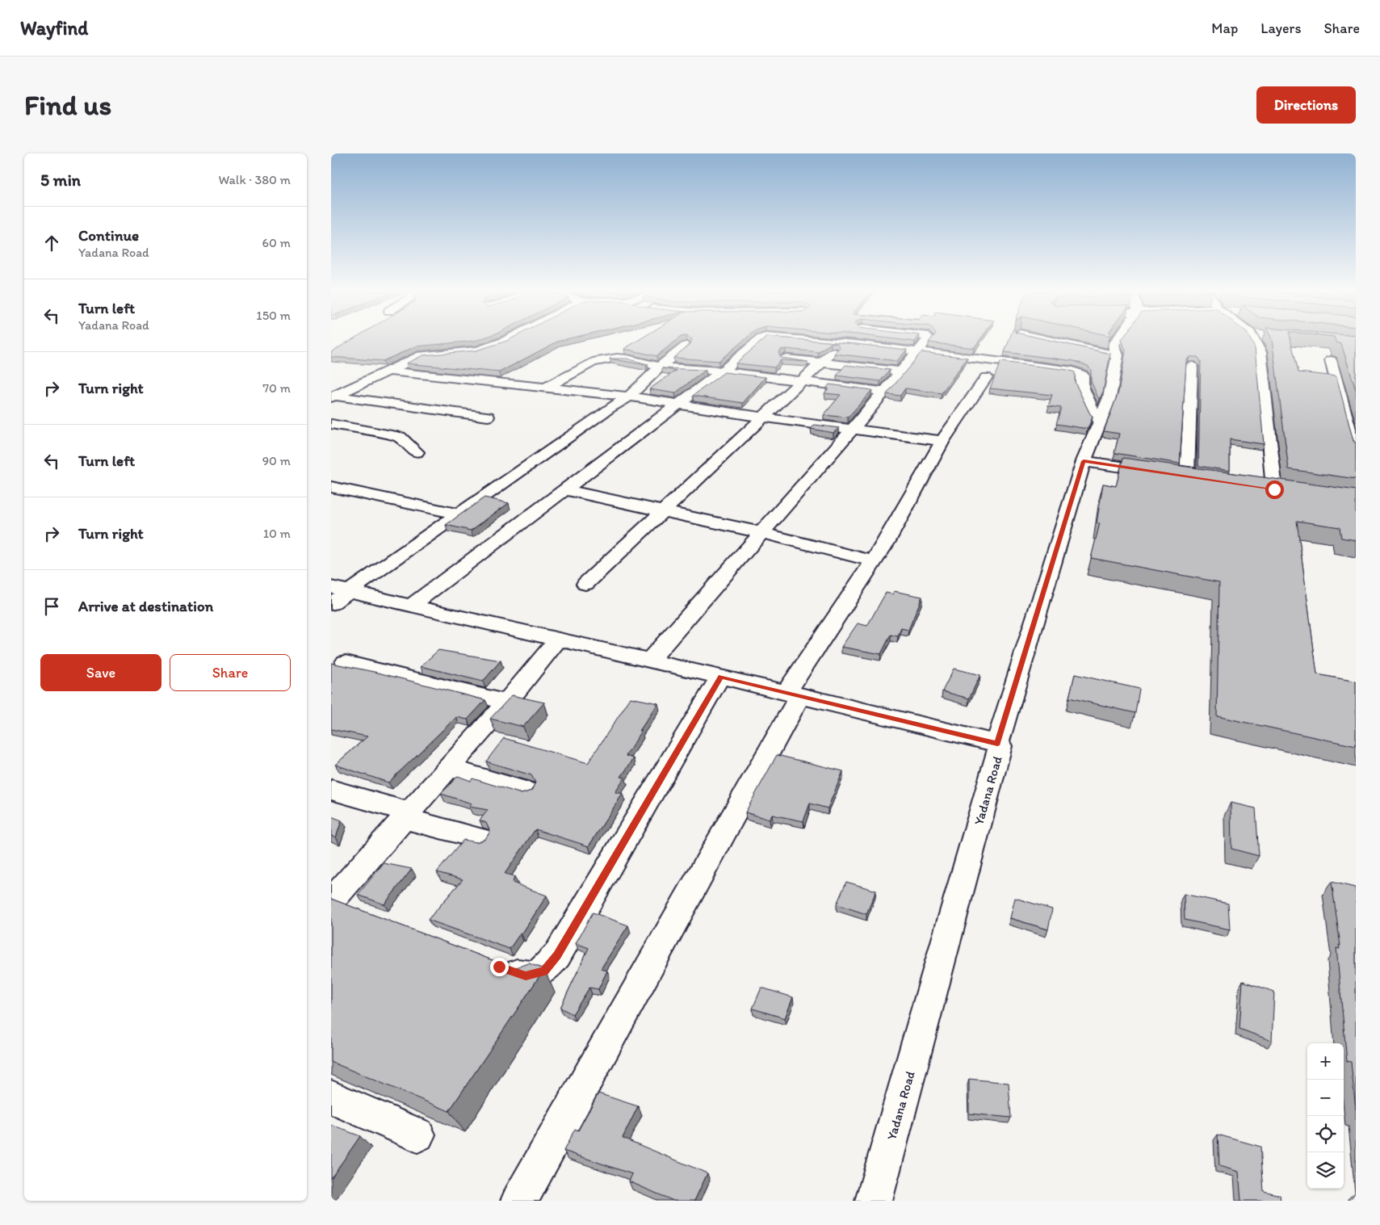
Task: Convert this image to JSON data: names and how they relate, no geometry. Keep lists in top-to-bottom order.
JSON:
{
  "streets": {
    "street": ["Yadana Road"]
  },
  "page": {
    "header": "Wayfind",
    "nav": ["Map", "Layers", "Share"],
    "buttons": [
      "Directions",
      ["Save", "Share"]
    ],
    "title": "Find us",
    "heading": ["5 min", "Walk · 380 m"],
    "list": [
      ["Continue", "Yadana Road", "60 m"],
      ["Turn left", "Yadana Road", "150 m"],
      ["Turn right", "70 m"],
      ["Turn left", "90 m"],
      ["Turn right", "10 m"],
      "Arrive at destination"
    ],
    "map_buttons": ["+", "−"]
  }
}
